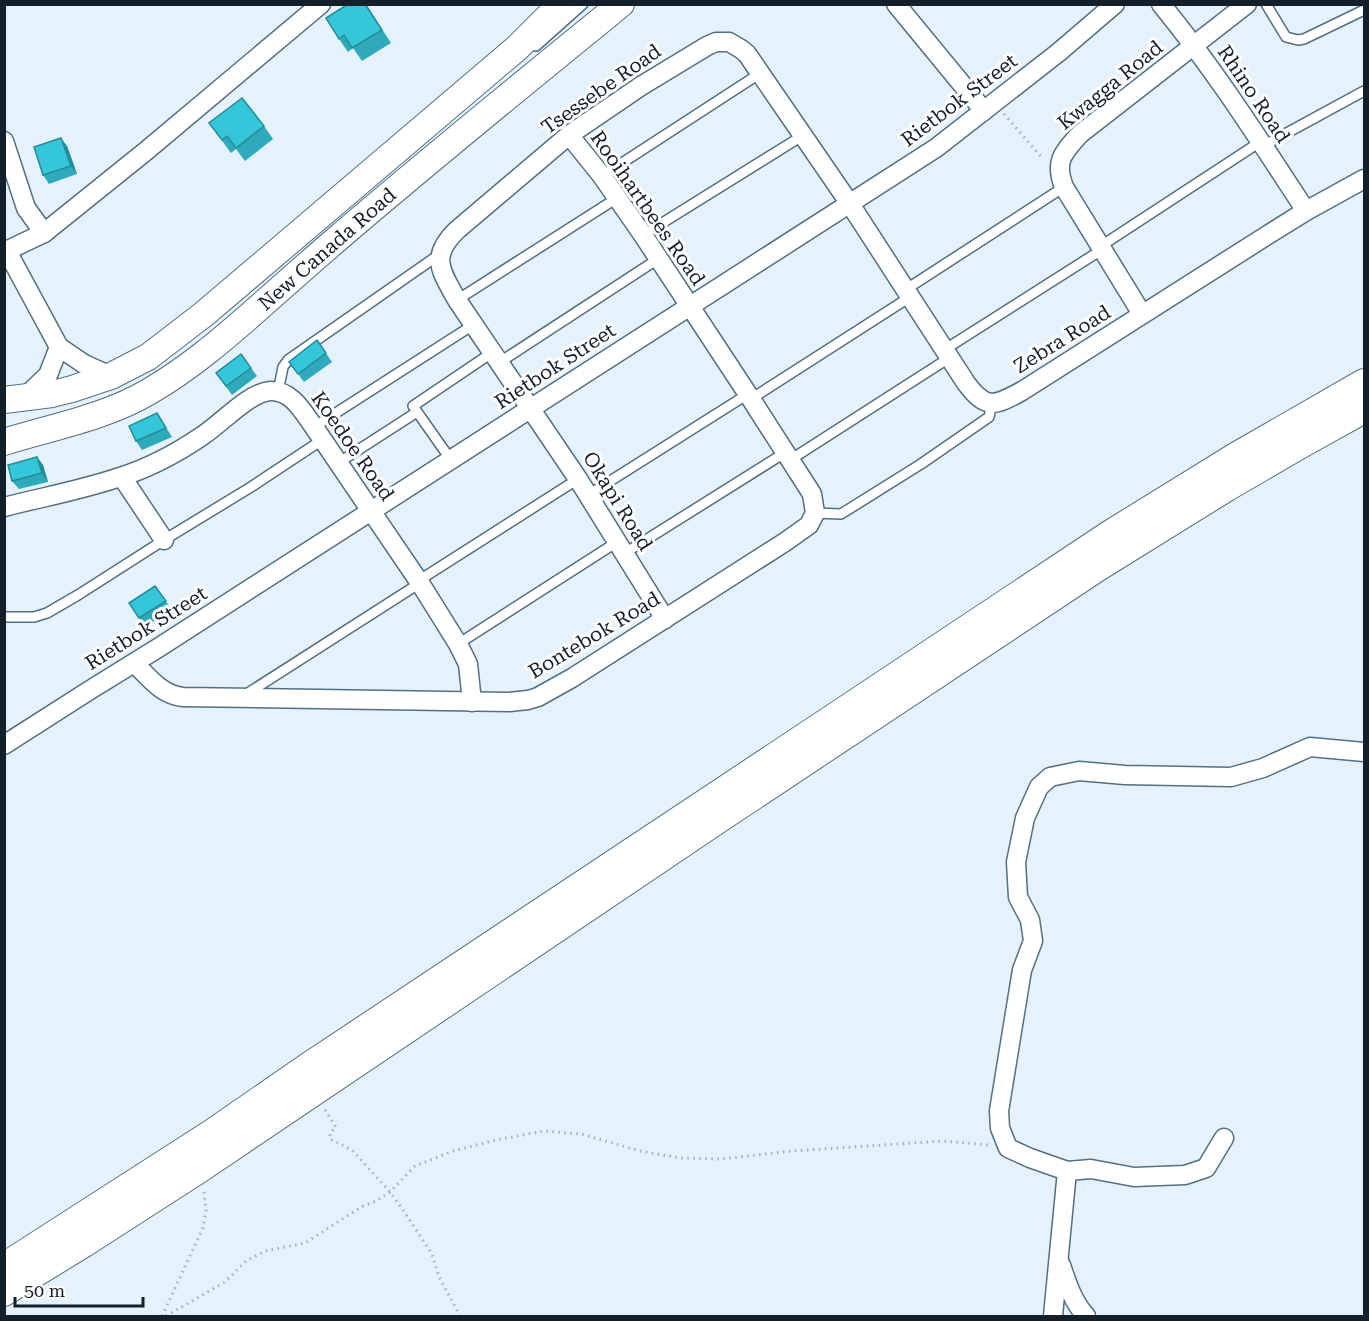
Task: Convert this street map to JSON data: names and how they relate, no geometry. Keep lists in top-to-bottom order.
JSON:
{
  "streets": {
    "main road": ["New Canada Road"],
    "street": [
      "Kwagga Road",
      "Tsessebe Road",
      "Rhino Road",
      "Rietbok Street",
      "Rooihartbees Road",
      "Zebra Road",
      "Koedoe Road",
      "Okapi Road",
      "Bontebok Road"
    ]
  },
  "crossings": [
    ["Kwagga Road", "Rhino Road"],
    ["Tsessebe Road", "Rietbok Street"],
    ["Tsessebe Road", "Rooihartbees Road"],
    ["Rhino Road", "Zebra Road"],
    ["Rietbok Street", "Rooihartbees Road"],
    ["Rietbok Street", "Koedoe Road"],
    ["Rietbok Street", "Okapi Road"],
    ["Rietbok Street", "Bontebok Road"],
    ["Koedoe Road", "Bontebok Road"],
    ["Okapi Road", "Bontebok Road"]
  ],
  "scale_bar": "50 m"
}
